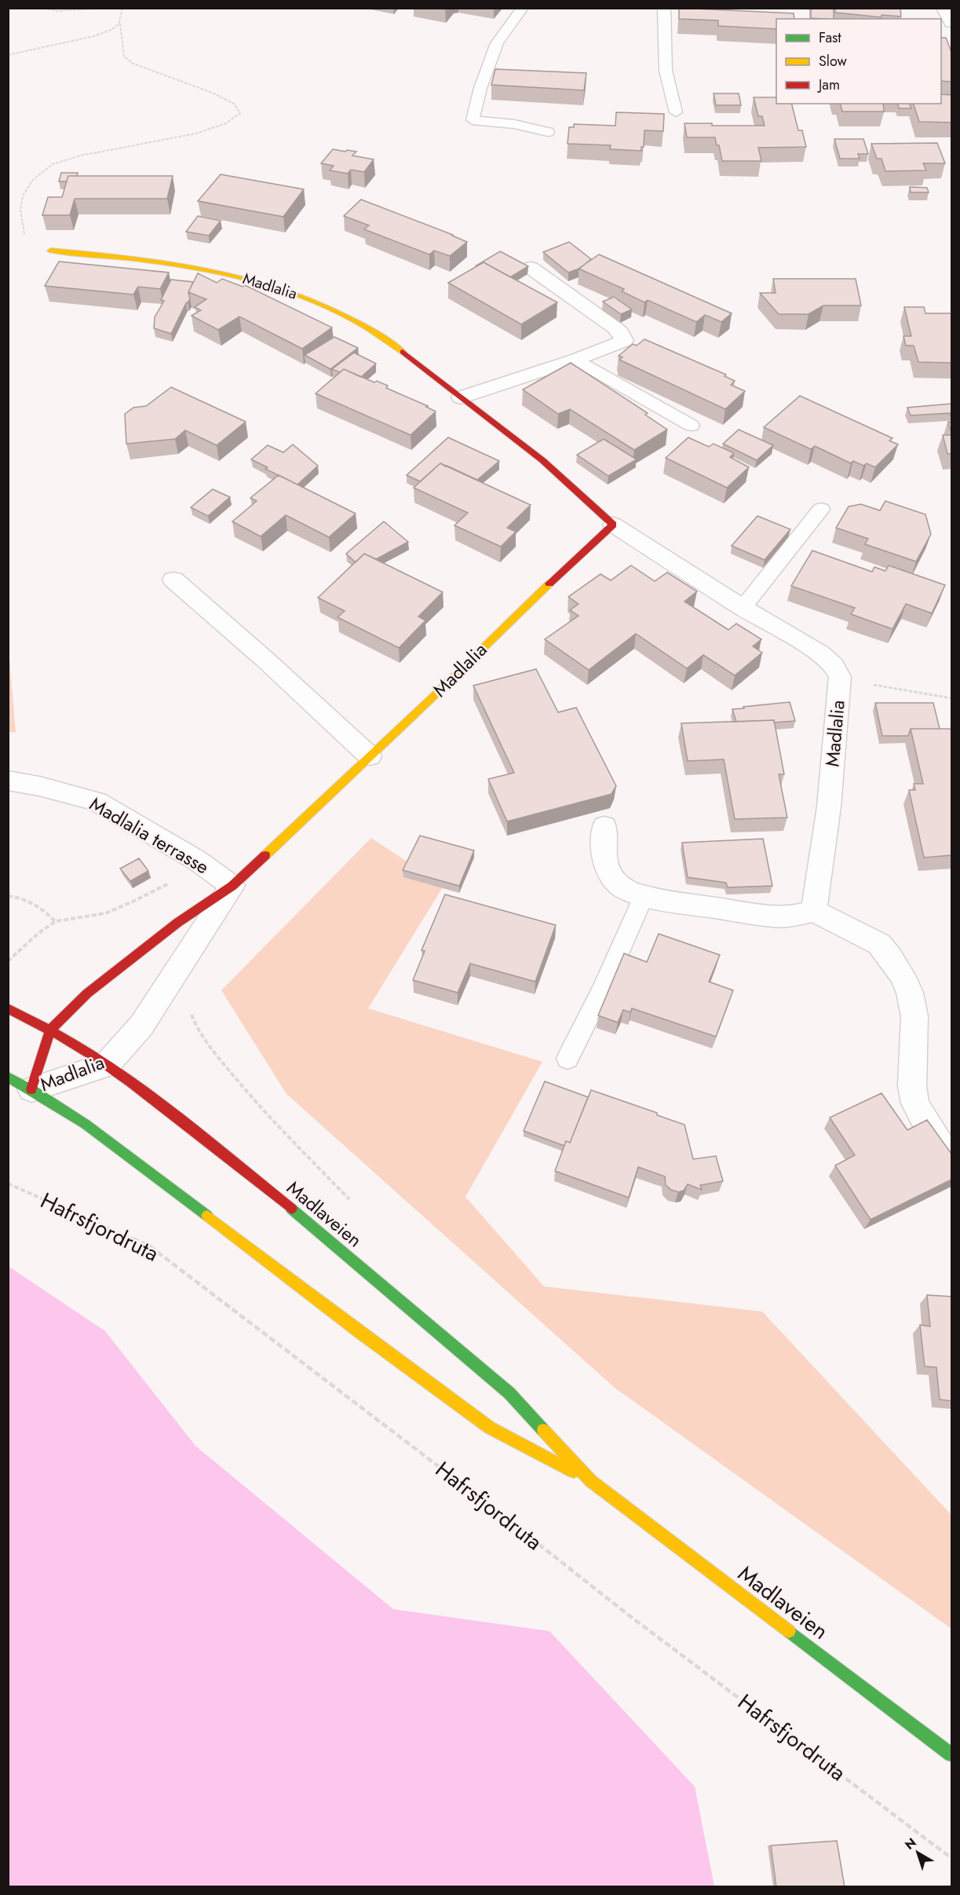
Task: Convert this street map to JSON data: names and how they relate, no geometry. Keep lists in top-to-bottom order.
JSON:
{
  "streets": {
    "street": ["Madlalia", "Madlalia terrasse", "Madlaveien"],
    "path": ["Hafrsfjordruta"]
  },
  "crossings": [
    ["Madlalia", "Madlalia terrasse"],
    ["Madlalia", "Madlaveien"]
  ],
  "legend": ["Fast", "Slow", "Jam"],
  "north": "top left"
}
